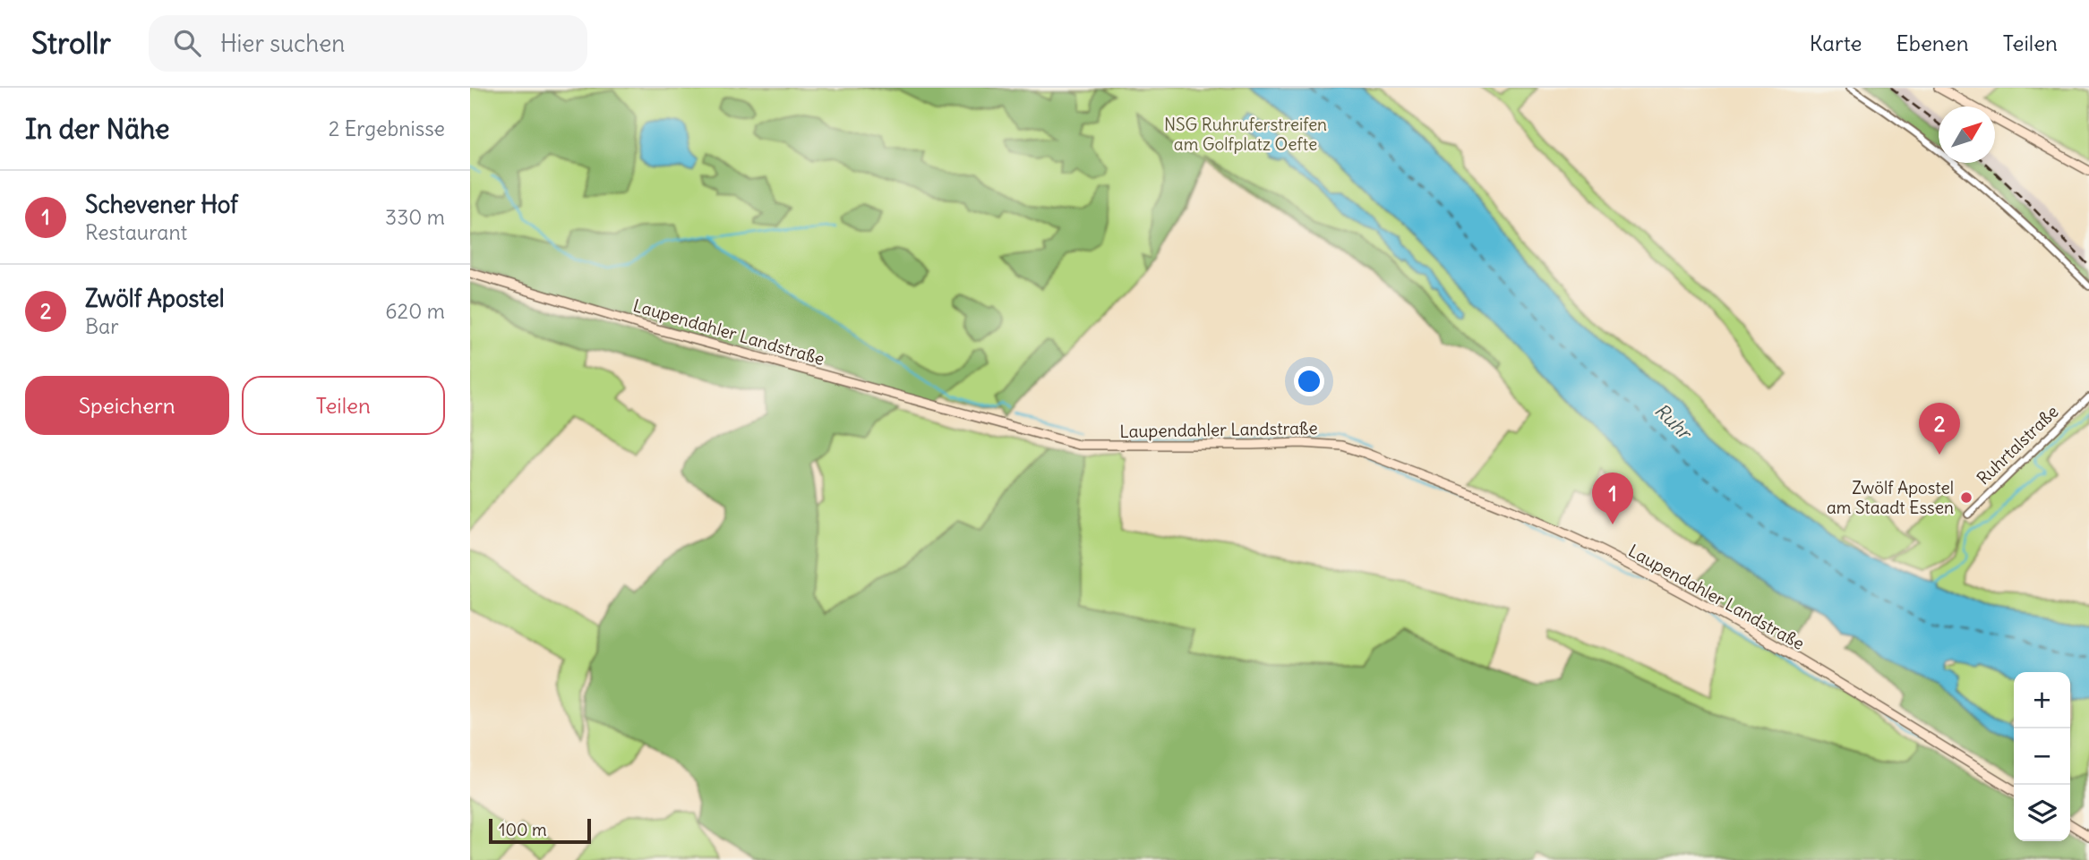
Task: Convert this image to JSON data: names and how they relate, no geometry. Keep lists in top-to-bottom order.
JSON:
{
  "streets": {
    "main road": ["Laupendahler Landstraße"],
    "street": ["Ruhrtalstraße"]
  },
  "water": ["Ruhr"],
  "parks": ["NSG Ruhruferstreifen am Golfplatz Oefte"],
  "places": ["Zwölf Apostel am Staadt Essen"],
  "scale_bar": "100 m",
  "north": "top right",
  "page": {
    "header": "Strollr",
    "search": "Hier suchen",
    "nav": ["Karte", "Ebenen", "Teilen"],
    "heading": ["In der Nähe", "2 Ergebnisse"],
    "list": [
      {
        "mark": "1",
        "name": "Schevener Hof",
        "note": "Restaurant",
        "value": "330 m"
      },
      {
        "mark": "2",
        "name": "Zwölf Apostel",
        "note": "Bar",
        "value": "620 m"
      }
    ],
    "buttons": ["Speichern", "Teilen"],
    "pins": ["2", "1"],
    "map_buttons": ["+", "−"],
    "scale": "100 m"
  }
}
